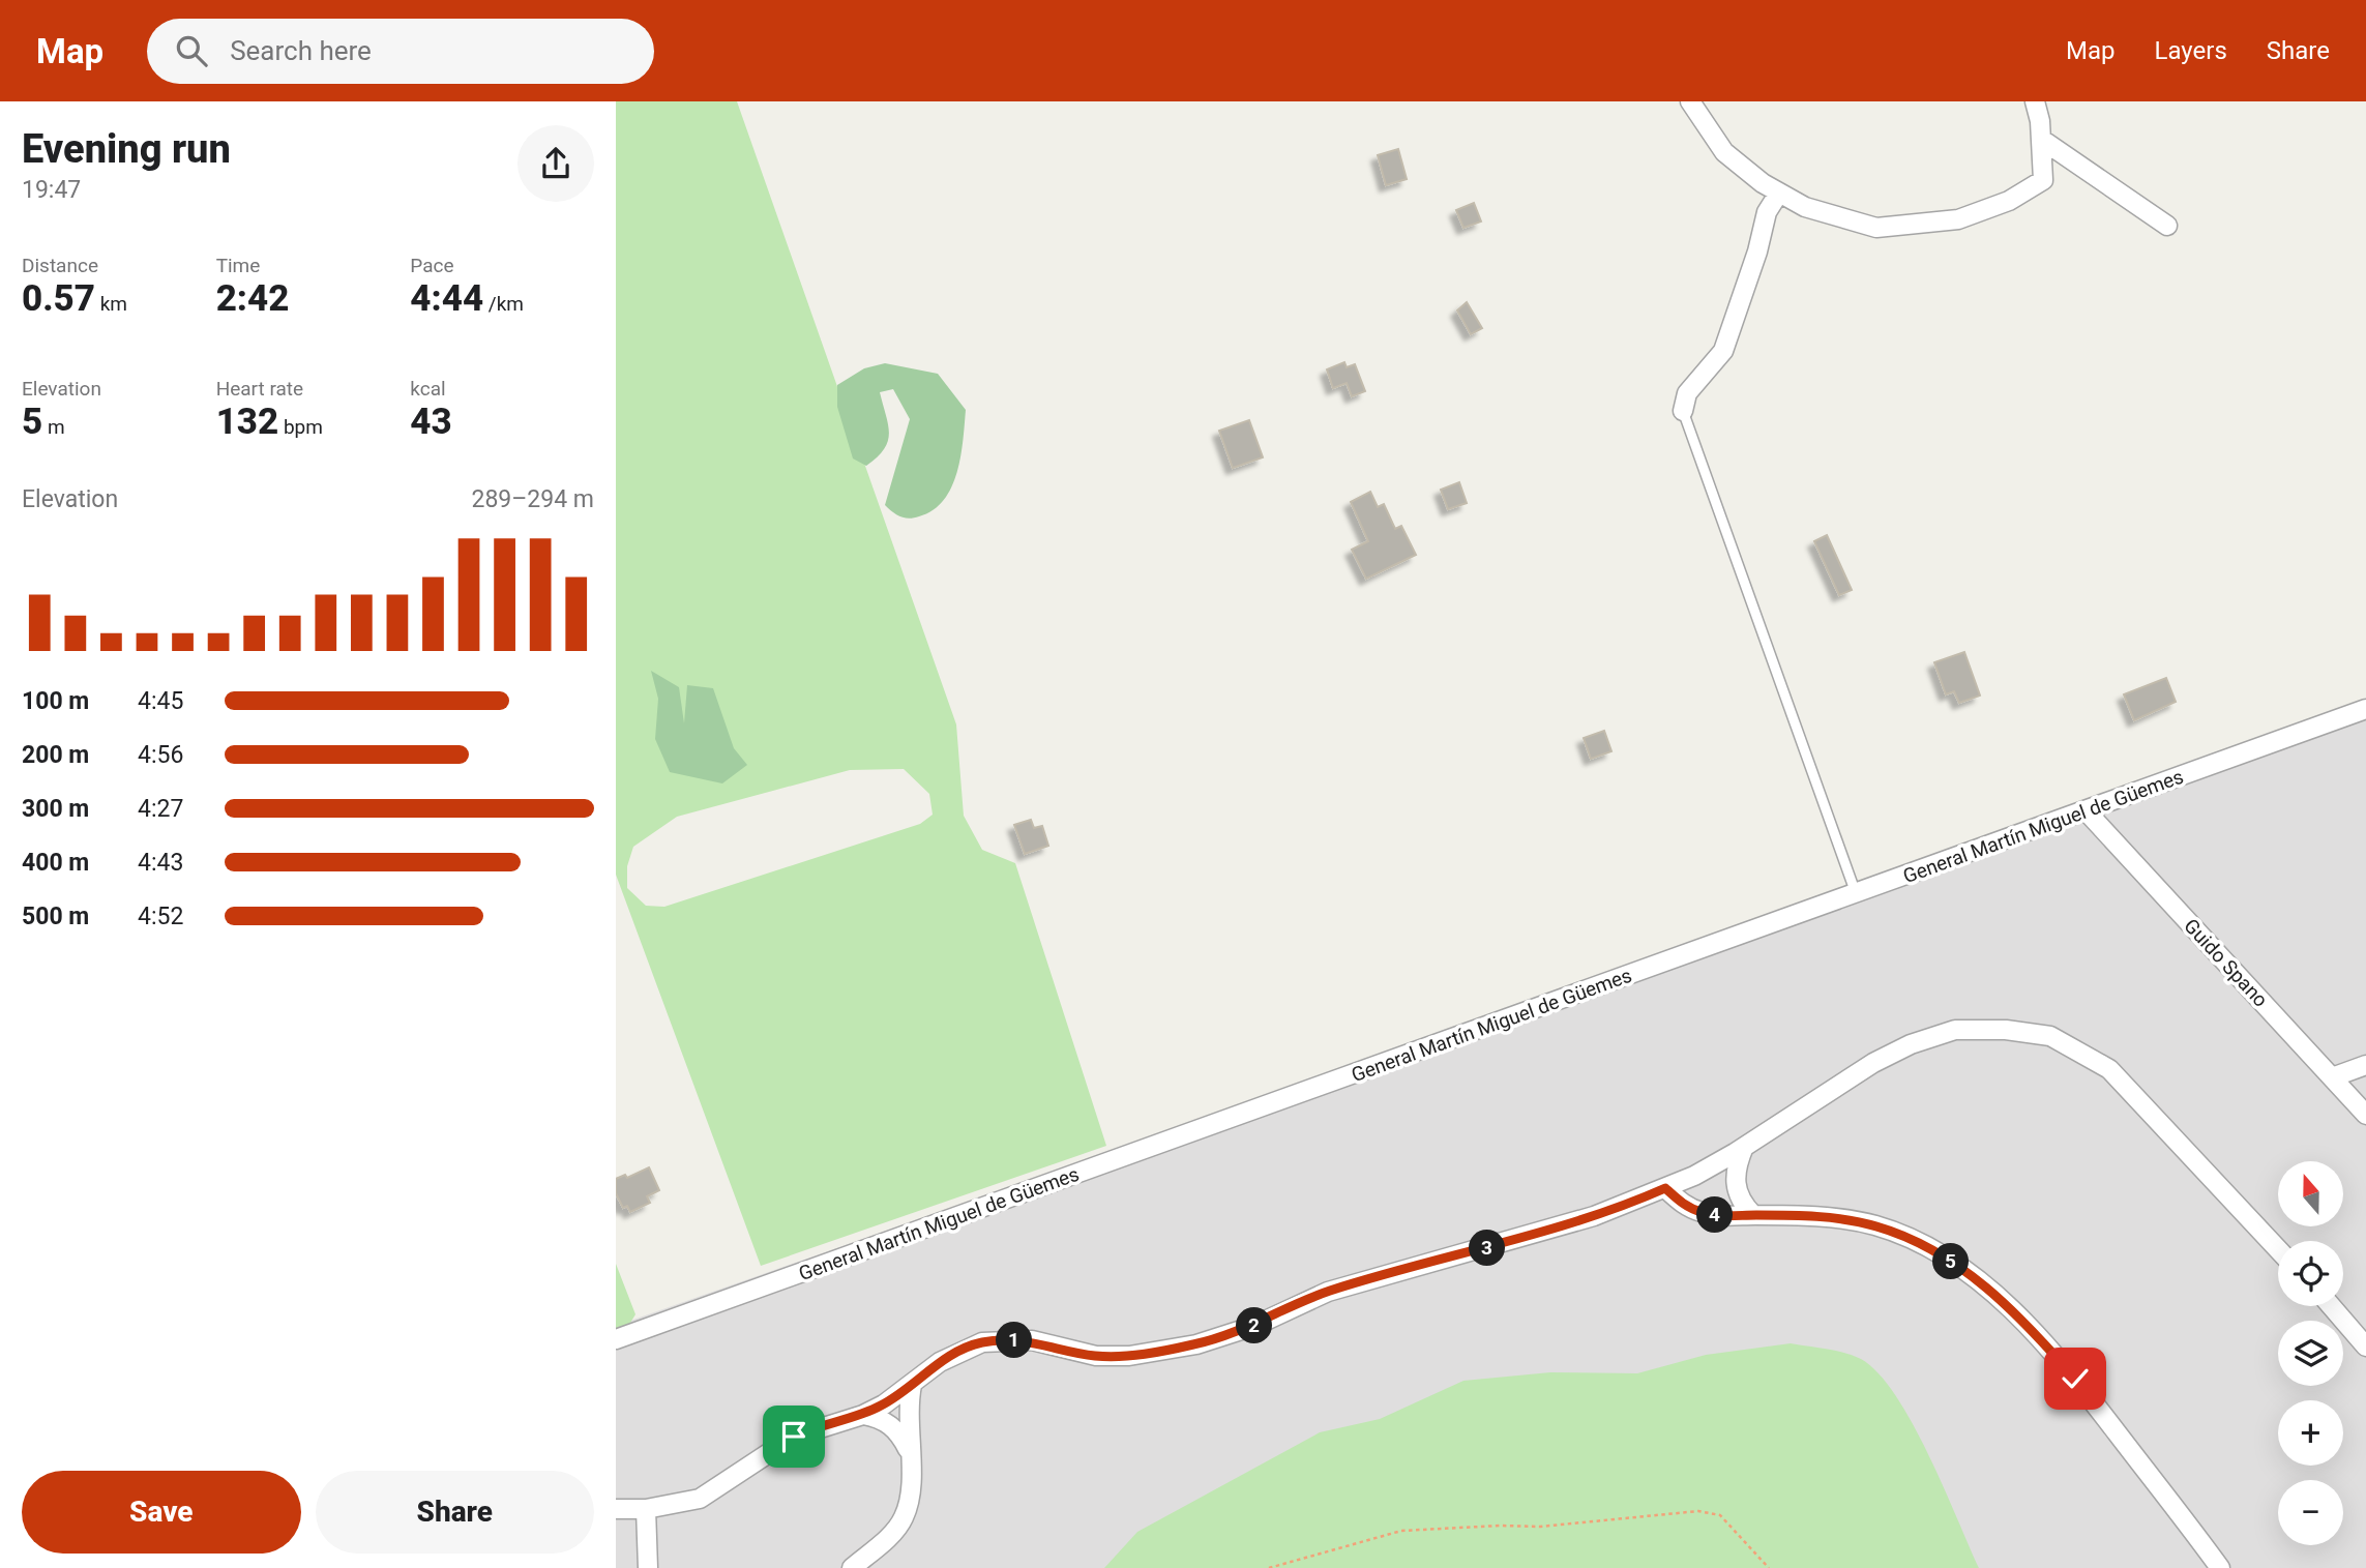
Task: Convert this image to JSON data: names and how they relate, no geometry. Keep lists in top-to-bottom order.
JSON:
{
  "streets": {
    "street": ["General Martín Miguel de Güemes", "Guido Spano"]
  },
  "crossings": [
    ["General Martín Miguel de Güemes", "Guido Spano"]
  ],
  "north": "top",
  "page": {
    "header": "Map",
    "search": "Search here",
    "nav": ["Map", "Layers", "Share"],
    "heading": ["Evening run", "19:47"],
    "stats": [
      ["Distance", "0.57 km"],
      ["Time", "2:42"],
      ["Pace", "4:44 /km"],
      ["Elevation", "5 m"],
      ["Heart rate", "132 bpm"],
      ["kcal", "43"]
    ],
    "chart": ["Elevation", "289–294 m"],
    "list": [
      {
        "name": "100 m",
        "note": "4:45"
      },
      {
        "name": "200 m",
        "note": "4:56"
      },
      {
        "name": "300 m",
        "note": "4:27"
      },
      {
        "name": "400 m",
        "note": "4:43"
      },
      {
        "name": "500 m",
        "note": "4:52"
      }
    ],
    "map_buttons": ["+", "−"],
    "pins": [
      "4",
      "3",
      "5",
      "2",
      "1"
    ],
    "buttons": ["Save", "Share"]
  }
}
